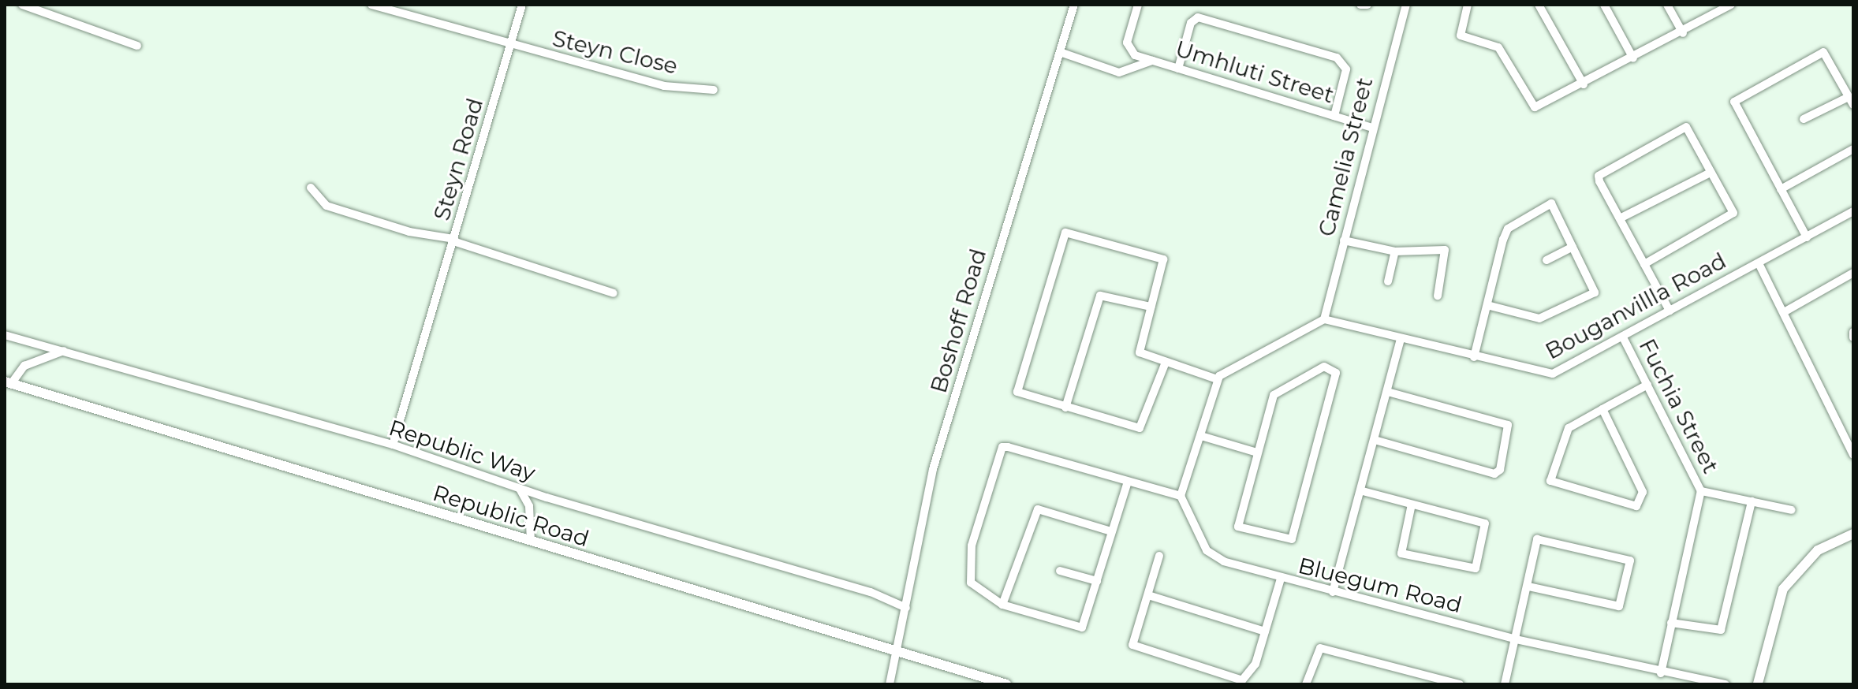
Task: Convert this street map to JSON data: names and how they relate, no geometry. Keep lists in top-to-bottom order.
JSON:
{
  "streets": {
    "street": [
      "Steyn Close",
      "Umhluti Street",
      "Camelia Street",
      "Steyn Road",
      "Bouganvillla Road",
      "Boshoff Road",
      "Fuchia Street",
      "Republic Way",
      "Republic Road",
      "Bluegum Road"
    ]
  },
  "crossings": [
    ["Steyn Close", "Steyn Road"],
    ["Umhluti Street", "Camelia Street"],
    ["Camelia Street", "Bouganvillla Road"],
    ["Steyn Road", "Republic Way"],
    ["Bouganvillla Road", "Fuchia Street"],
    ["Boshoff Road", "Republic Way"],
    ["Boshoff Road", "Republic Road"]
  ]
}
